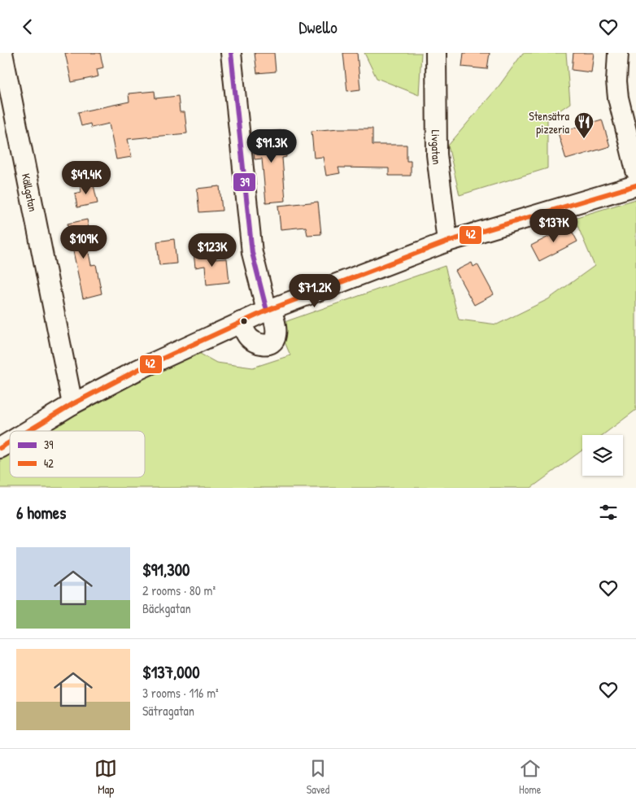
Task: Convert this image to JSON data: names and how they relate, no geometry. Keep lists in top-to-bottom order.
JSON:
{
  "streets": {
    "street": ["Livgatan", "Källgatan"]
  },
  "places": {
    "restaurant": ["Stensätra pizzeria"]
  },
  "lines": ["transit line 39", "transit line 42"],
  "legend": ["39", "42"],
  "page": {
    "header": "Dwello",
    "price": [
      "$91.3K",
      "$49.4K",
      "$137K",
      "$109K",
      "$123K",
      "$71.2K"
    ],
    "heading": "6 homes",
    "list": [
      {
        "name": "$91,300",
        "note": "2 rooms · 80 m² · Bäckgatan"
      },
      {
        "name": "$137,000",
        "note": "3 rooms · 116 m² · Sätragatan"
      }
    ],
    "tabs": ["Map", "Saved", "Home"]
  }
}
